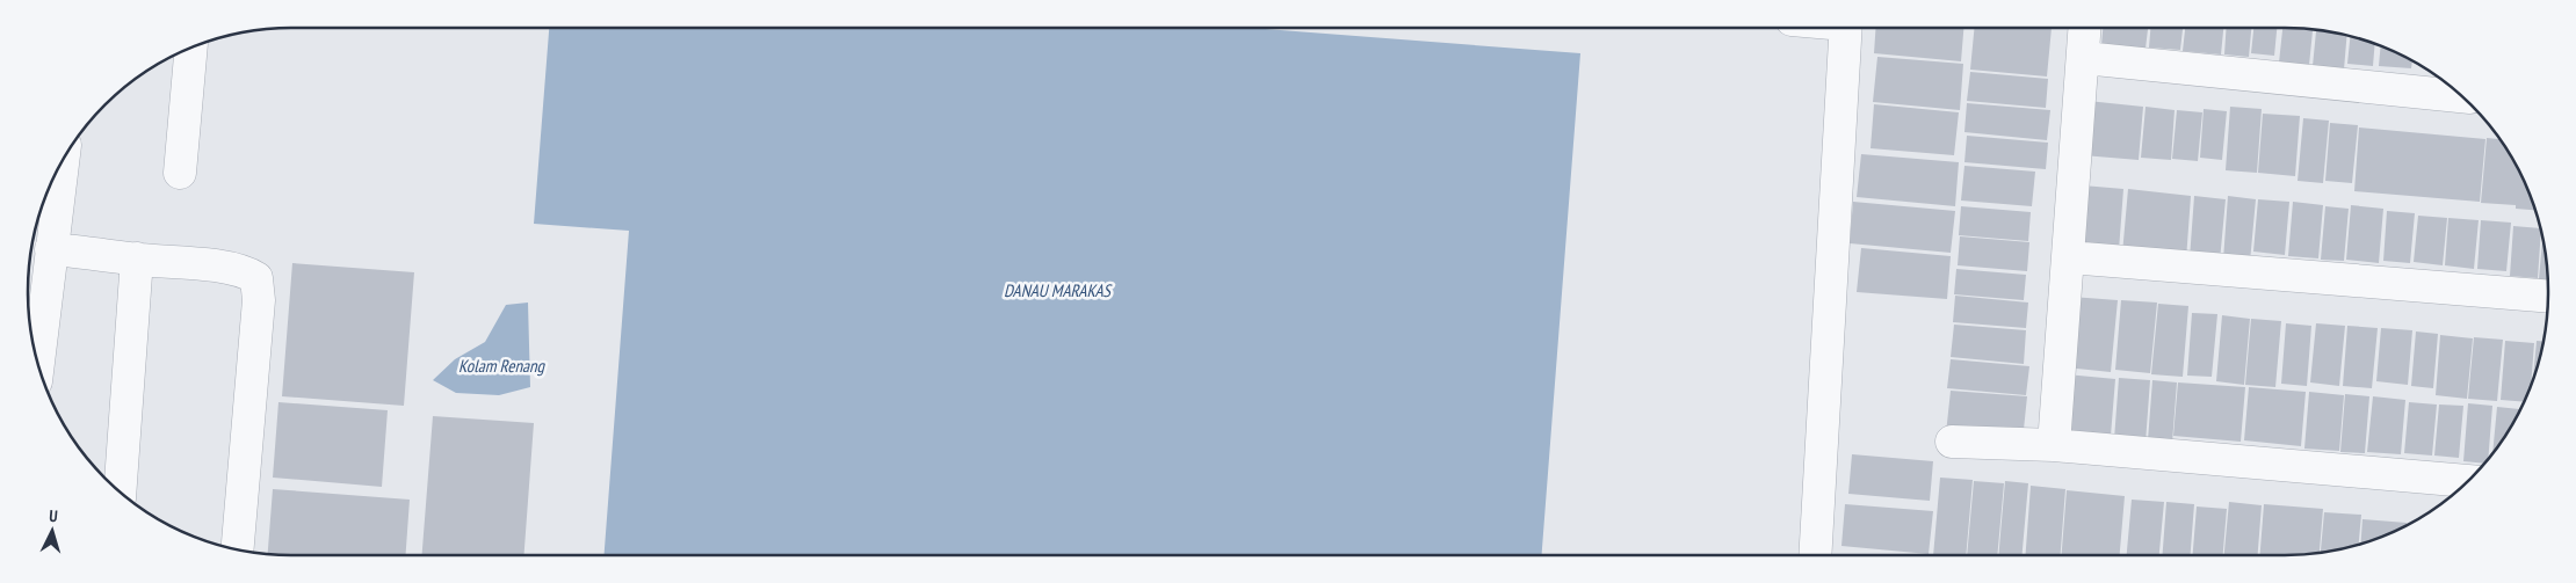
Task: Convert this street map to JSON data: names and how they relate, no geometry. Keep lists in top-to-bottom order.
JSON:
{
  "water": ["DANAU MARAKAS", "Kolam Renang"],
  "north": "top"
}
